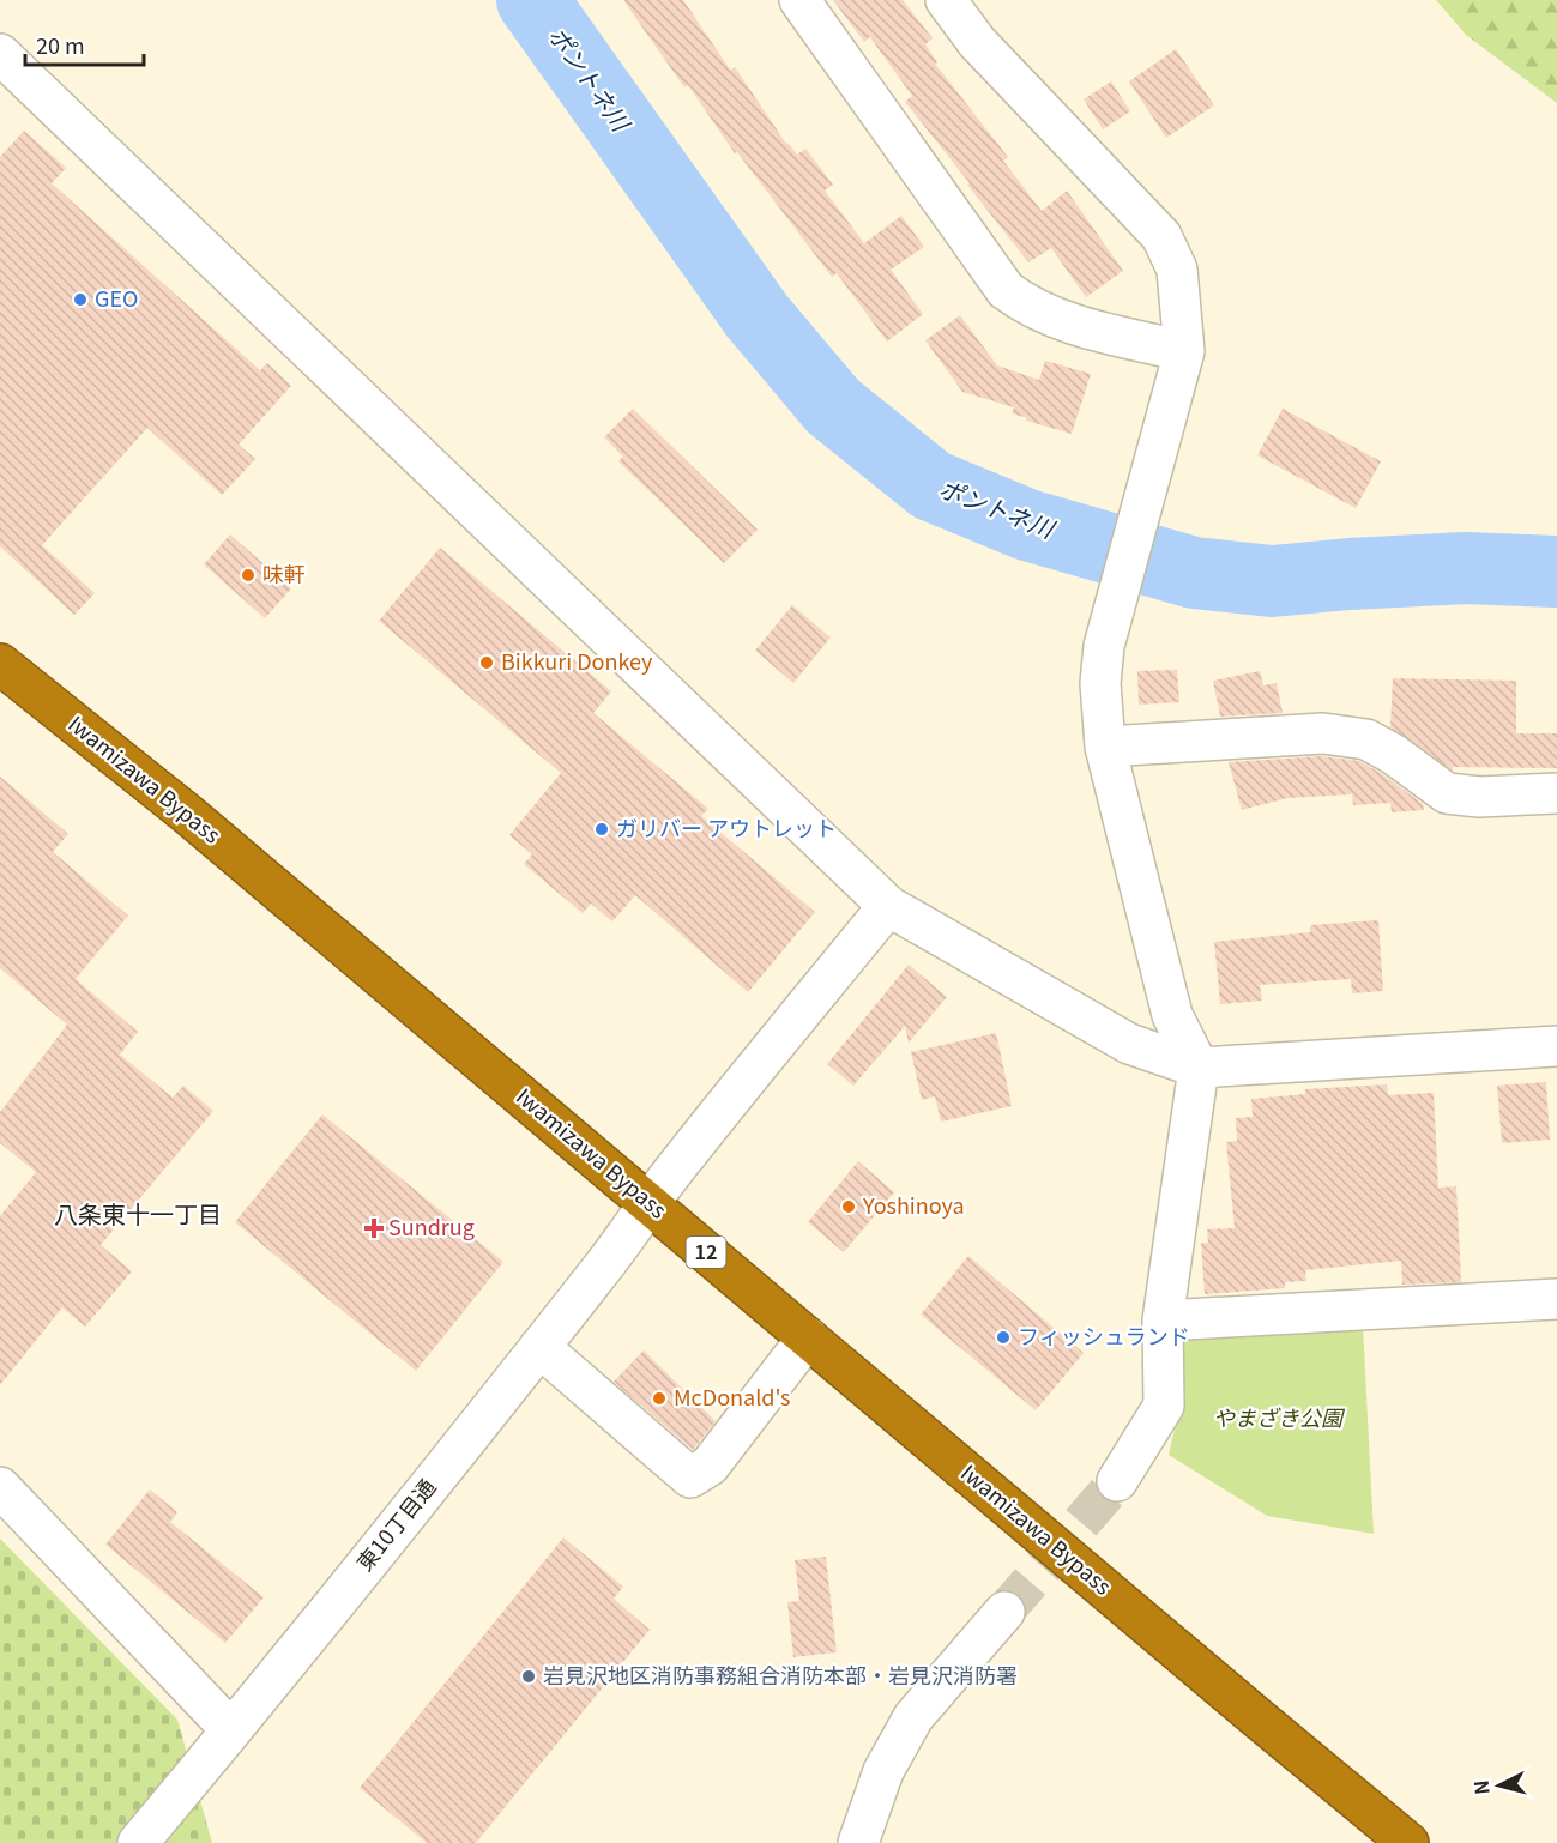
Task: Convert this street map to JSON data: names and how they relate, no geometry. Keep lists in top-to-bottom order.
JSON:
{
  "streets": {
    "highway": ["Iwamizawa Bypass", "12"],
    "street": ["東10丁目通"]
  },
  "crossings": [
    ["Iwamizawa Bypass", "東10丁目通"]
  ],
  "districts": ["八条東十一丁目"],
  "water": ["ポントネ川"],
  "parks": ["やまざき公園"],
  "places": {
    "other": [
      "GEO",
      "味軒",
      "Bikkuri Donkey",
      "ガリバー アウトレット",
      "Yoshinoya",
      "フィッシュランド",
      "McDonald's",
      "岩見沢地区消防事務組合消防本部・岩見沢消防署"
    ],
    "health": ["Sundrug"]
  },
  "scale_bar": "20 m",
  "north": "left"
}
